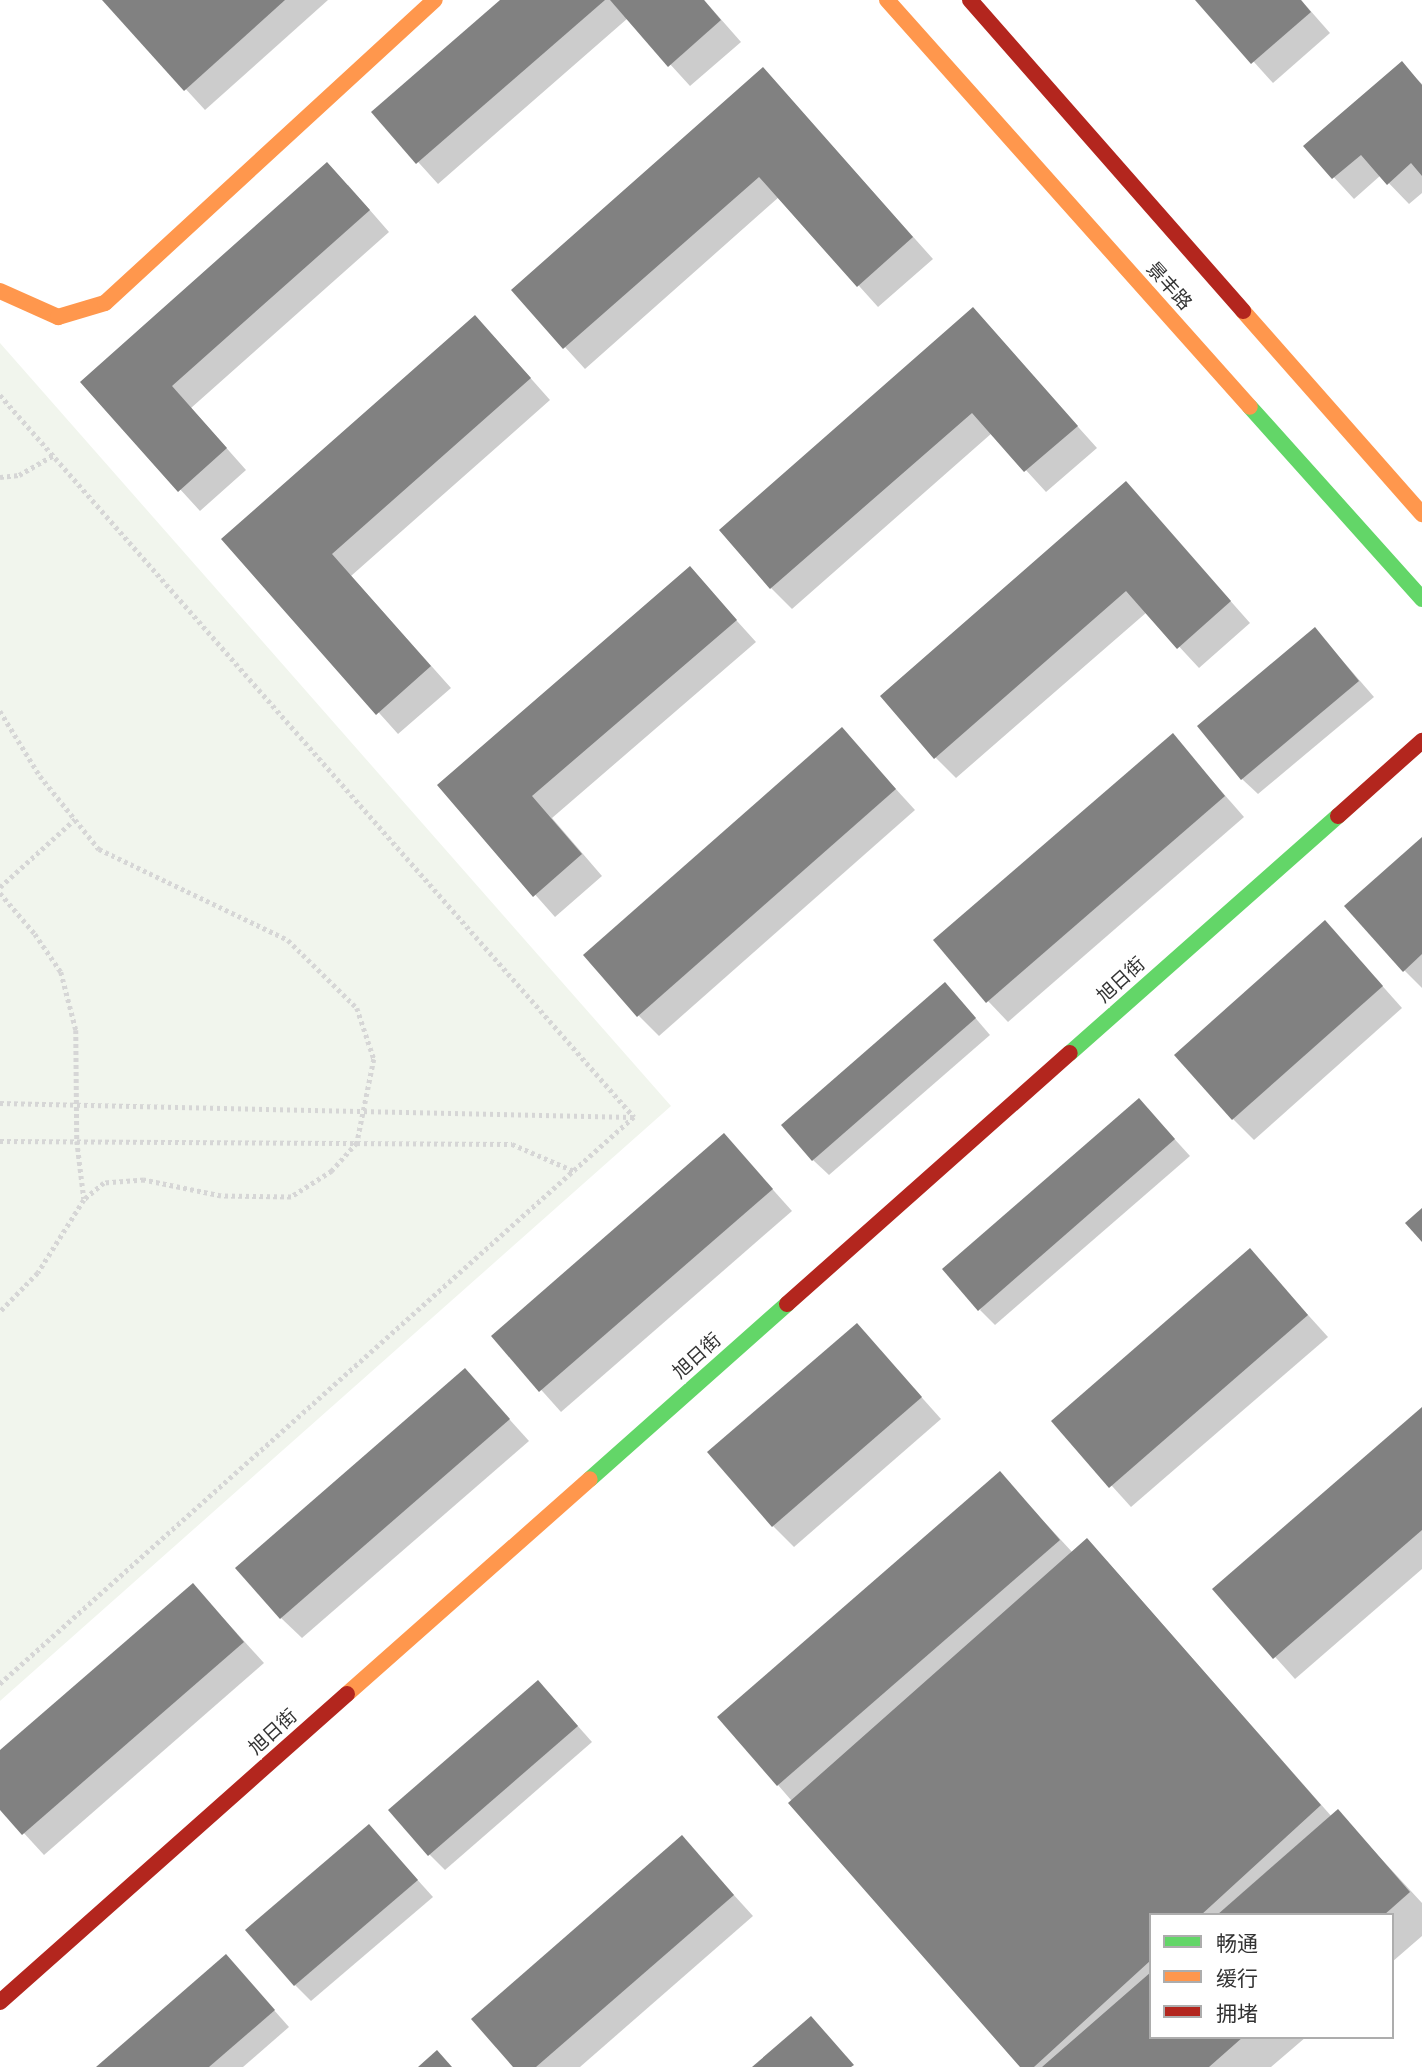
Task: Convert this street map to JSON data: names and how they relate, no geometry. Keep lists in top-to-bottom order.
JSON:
{
  "streets": {
    "main road": ["景丰路", "旭日街"]
  },
  "legend": ["畅通", "缓行", "拥堵"]
}
